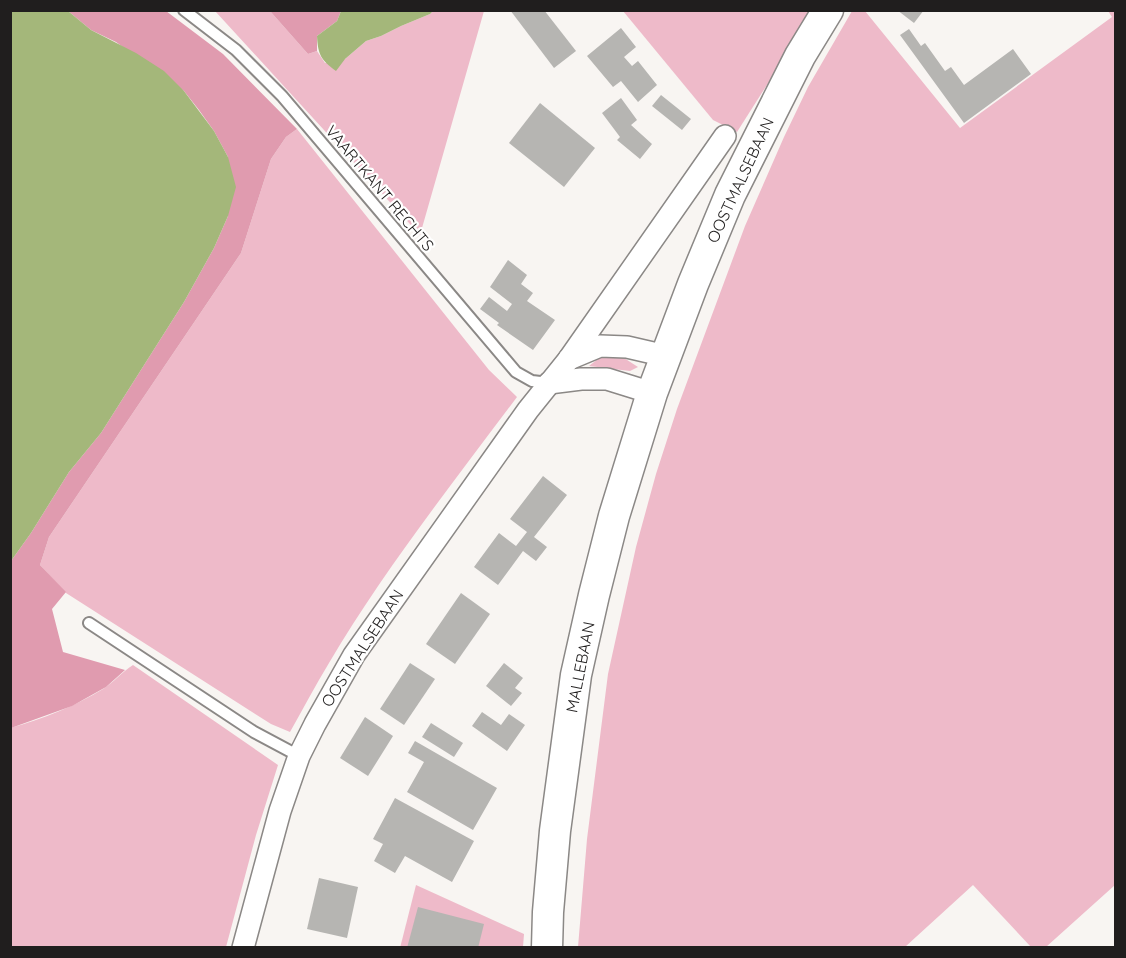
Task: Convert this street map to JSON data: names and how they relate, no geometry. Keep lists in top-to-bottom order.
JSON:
{
  "streets": {
    "main road": ["OOSTMALSEBAAN", "MALLEBAAN"],
    "lane": ["VAARTKANT RECHTS"]
  },
  "crossings": [
    ["OOSTMALSEBAAN", "VAARTKANT RECHTS"],
    ["OOSTMALSEBAAN", "MALLEBAAN"]
  ]
}
